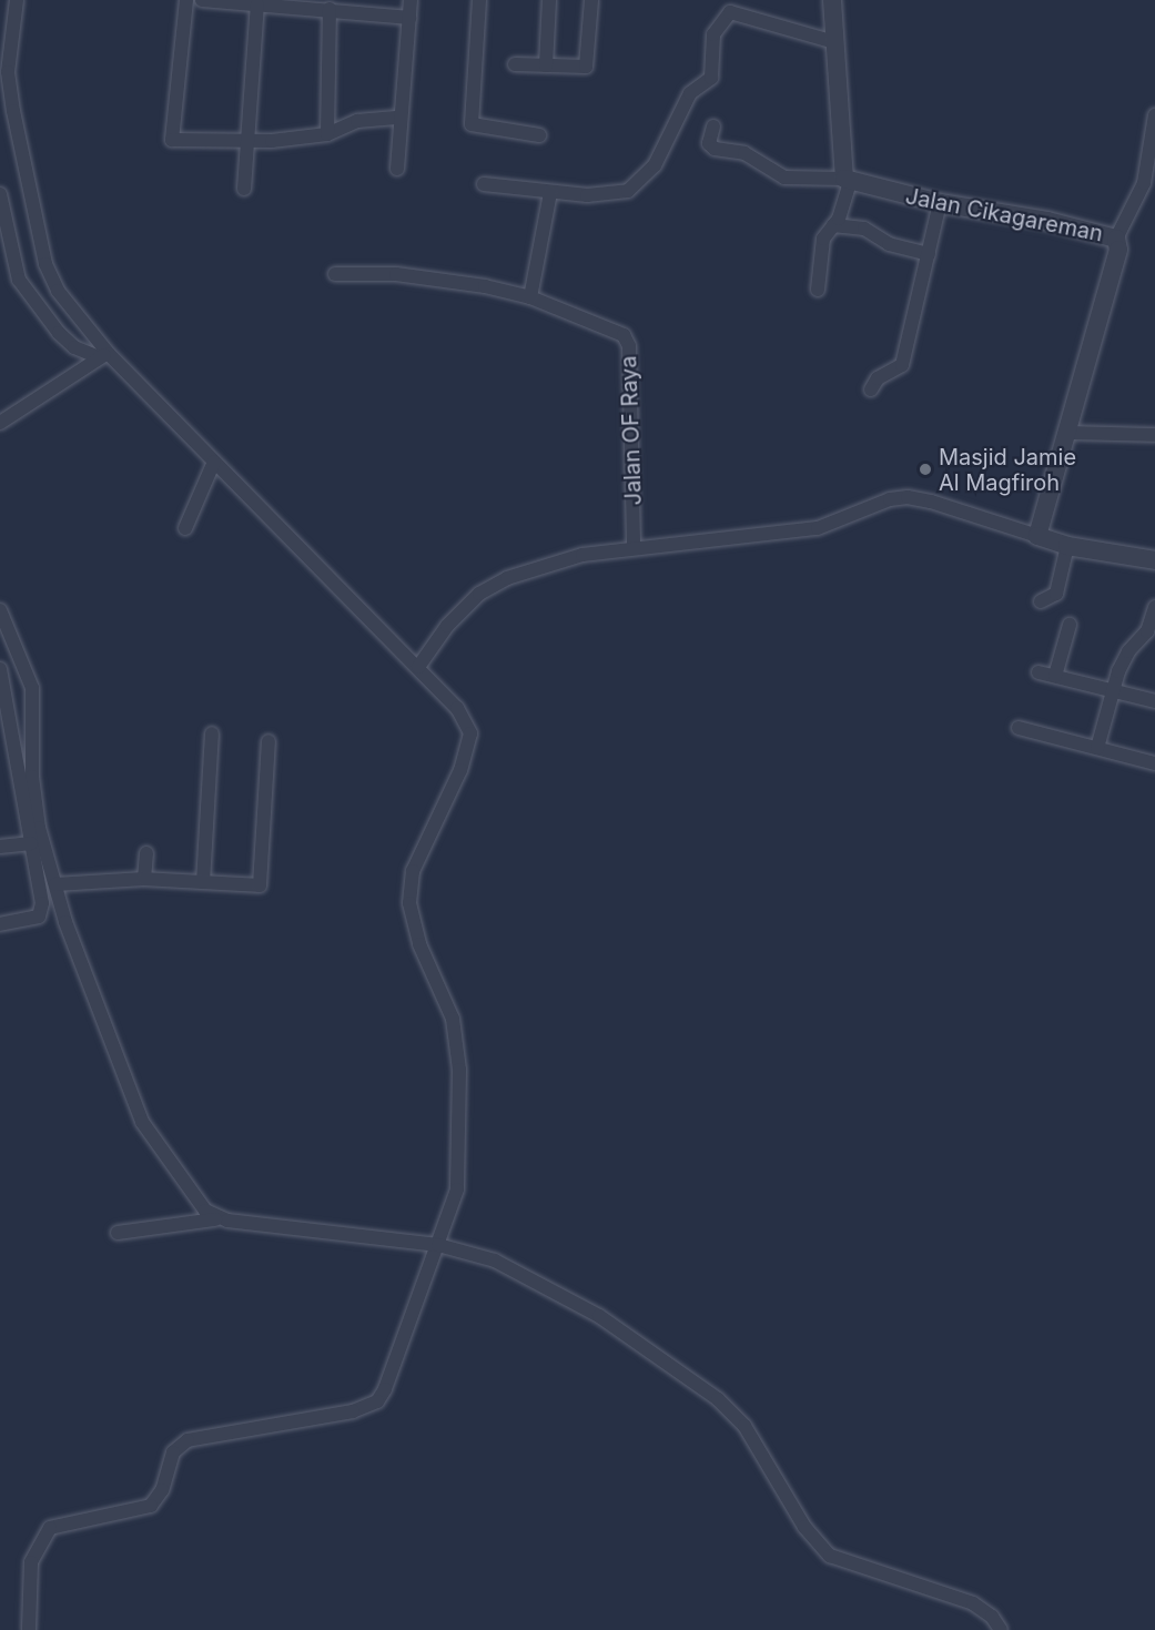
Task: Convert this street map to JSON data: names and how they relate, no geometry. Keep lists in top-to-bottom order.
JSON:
{
  "streets": {
    "street": ["Jalan Cikagareman", "Jalan OF Raya"]
  },
  "places": ["Masjid Jamie Al Magfiroh"]
}
